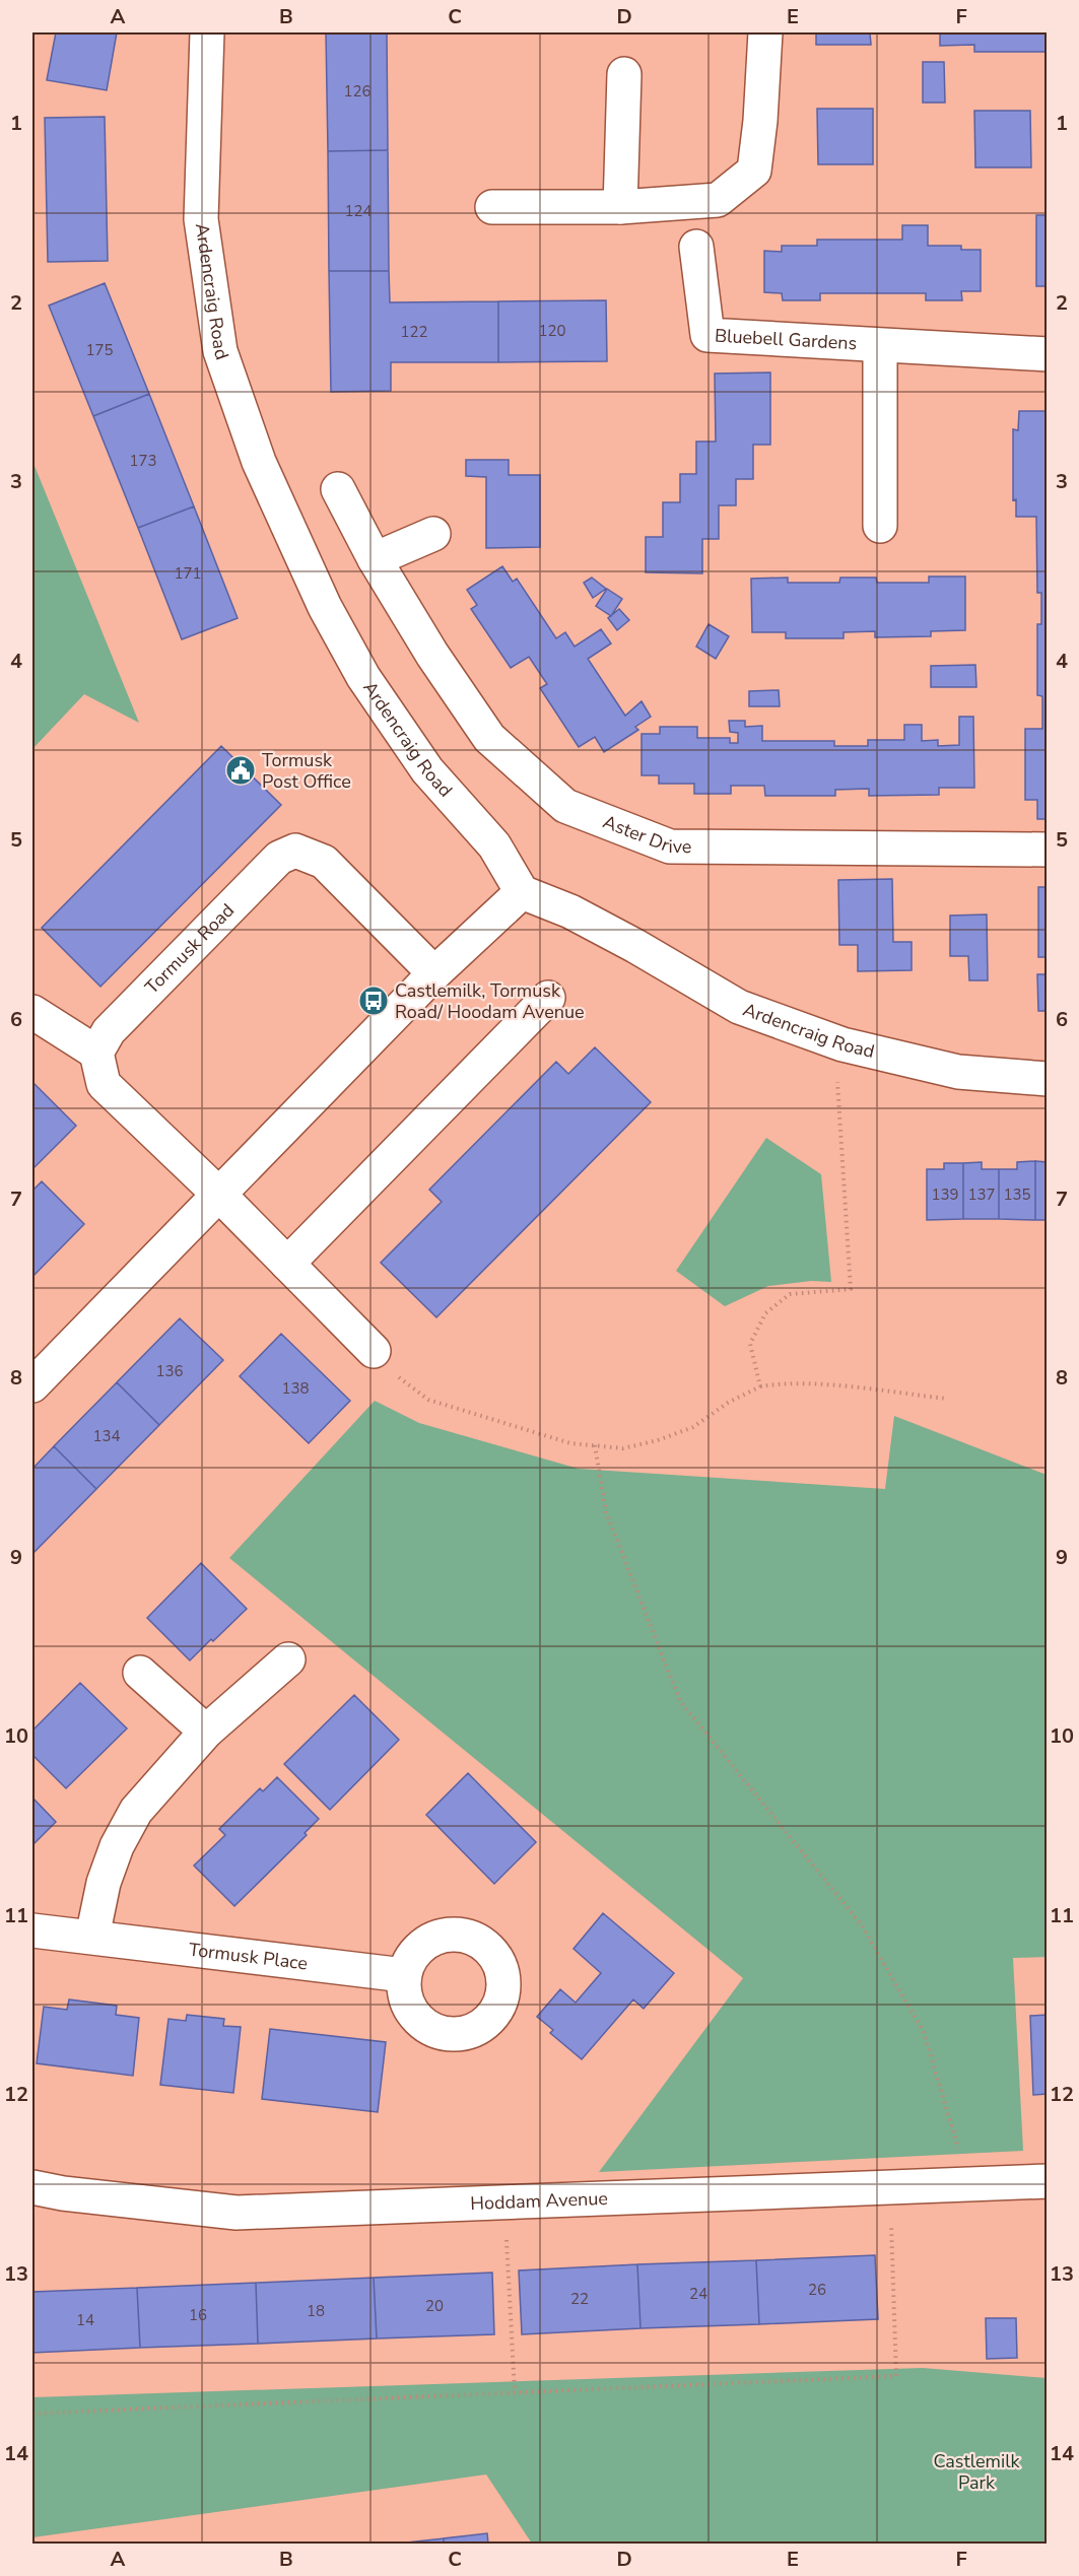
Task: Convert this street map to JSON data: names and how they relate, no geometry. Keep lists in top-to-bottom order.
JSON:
{
  "streets": {
    "street": [
      "Ardencraig Road",
      "Bluebell Gardens",
      "Aster Drive",
      "Tormusk Road",
      "Tormusk Place",
      "Hoddam Avenue"
    ]
  },
  "parks": ["Castlemilk Park"],
  "places": {
    "public building": ["Tormusk Post Office"],
    "bus stop": ["Castlemilk, Tormusk Road/ Hoodam Avenue"]
  },
  "house_numbers": [
    "126",
    "124",
    "120",
    "122",
    "175",
    "173",
    "171",
    "139",
    "137",
    "135",
    "136",
    "138",
    "134",
    "26",
    "24",
    "22",
    "20",
    "18",
    "16",
    "14"
  ],
  "grid": {
    "columns": [
      "A",
      "B",
      "C",
      "D",
      "E",
      "F"
    ],
    "rows": [
      "1",
      "2",
      "3",
      "4",
      "5",
      "6",
      "7",
      "8",
      "9",
      "10",
      "11",
      "12",
      "13",
      "14"
    ]
  }
}
